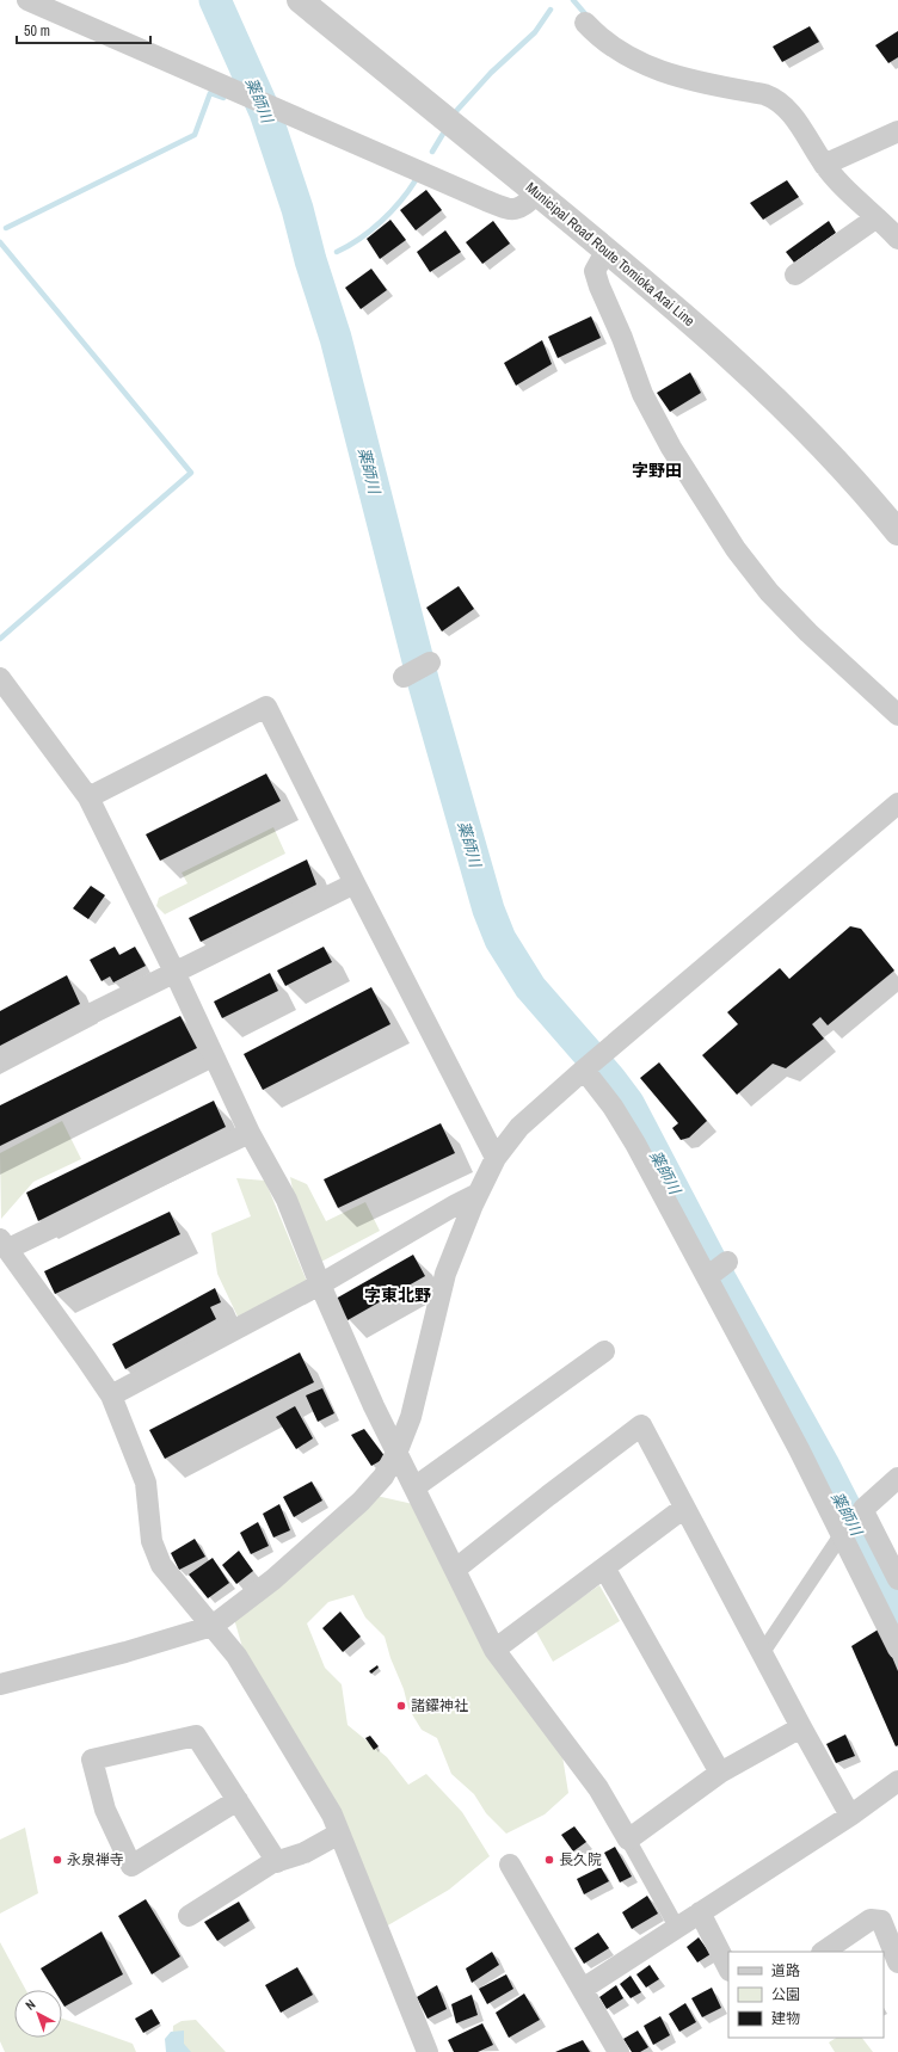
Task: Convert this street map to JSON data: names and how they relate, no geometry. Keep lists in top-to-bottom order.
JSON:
{
  "streets": {
    "street": ["Municipal Road Route Tomioka Arai Line"]
  },
  "districts": ["字野田", "字東北野"],
  "water": ["薬師川"],
  "places": ["諸鑃神社", "永泉禅寺", "長久院"],
  "legend": ["道路", "公園", "建物"],
  "scale_bar": "50 m",
  "north": "top left"
}
